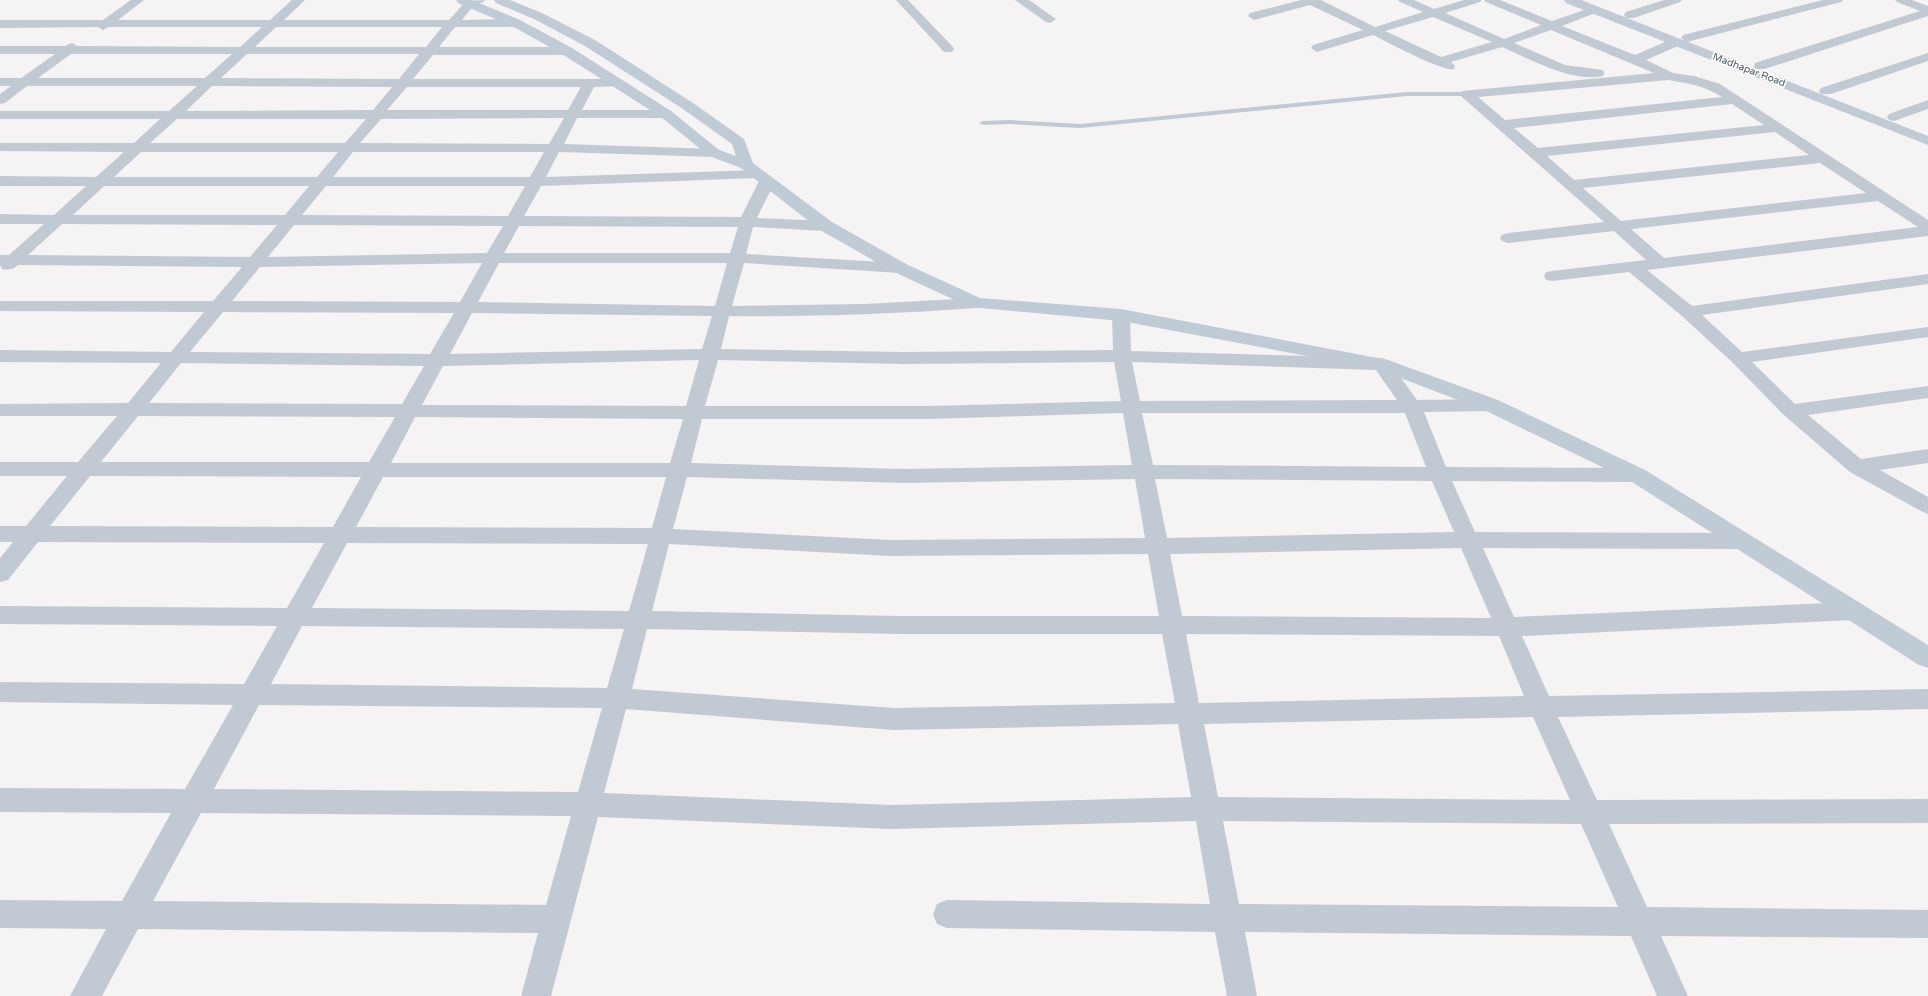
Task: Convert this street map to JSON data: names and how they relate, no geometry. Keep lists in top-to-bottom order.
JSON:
{
  "streets": {
    "street": ["Madhapar Road"]
  }
}
